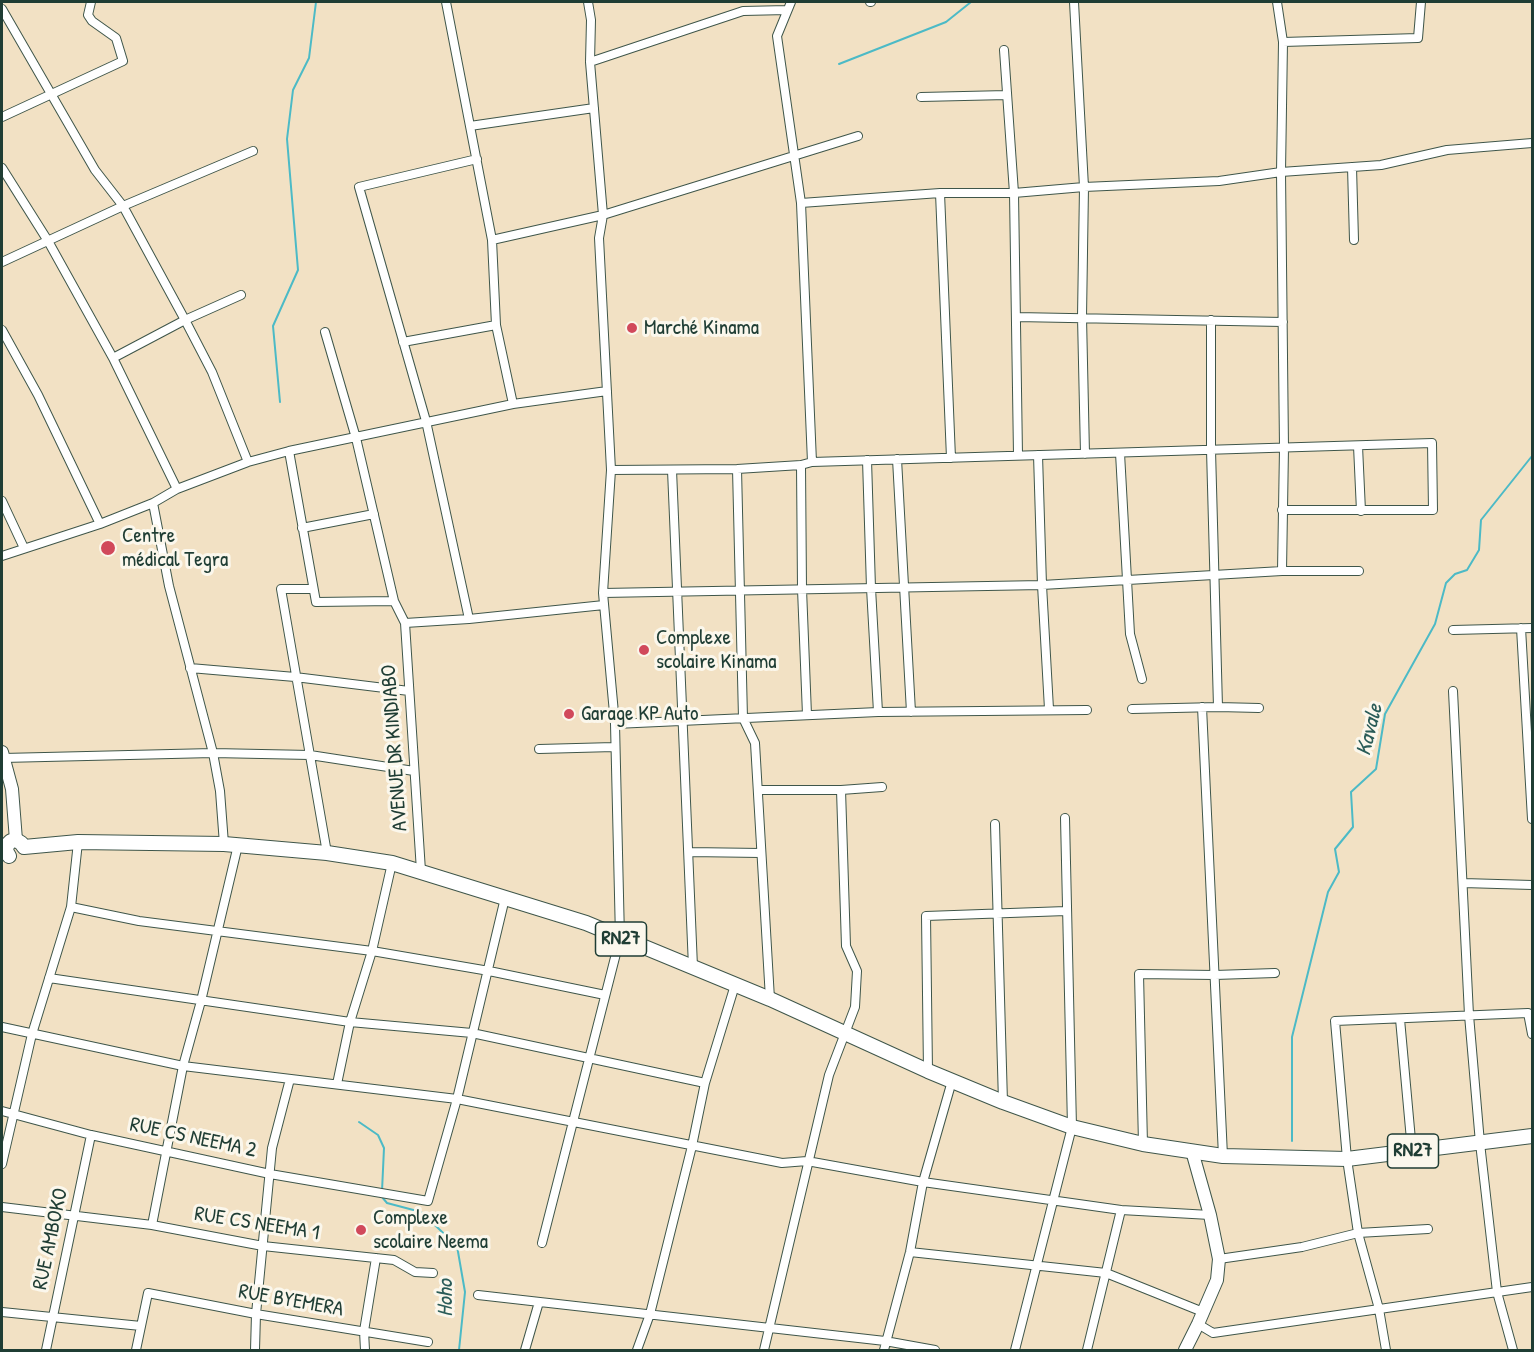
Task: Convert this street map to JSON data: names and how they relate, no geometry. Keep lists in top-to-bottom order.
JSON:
{
  "streets": {
    "main road": ["RN27"],
    "street": [
      "AVENUE DR KINDIABO",
      "RUE CS NEEMA 2",
      "RUE CS NEEMA 1",
      "RUE AMBOKO",
      "RUE BYEMERA"
    ]
  },
  "crossings": [
    ["AVENUE DR KINDIABO", "RN27"],
    ["RUE CS NEEMA 2", "RUE AMBOKO"],
    ["RUE CS NEEMA 1", "RUE AMBOKO"]
  ],
  "water": ["Kavale", "Hoho"],
  "places": [
    "Marché Kinama",
    "Centre médical Tegra",
    "Complexe scolaire Kinama",
    "Garage KP Auto",
    "Complexe scolaire Neema"
  ]
}
